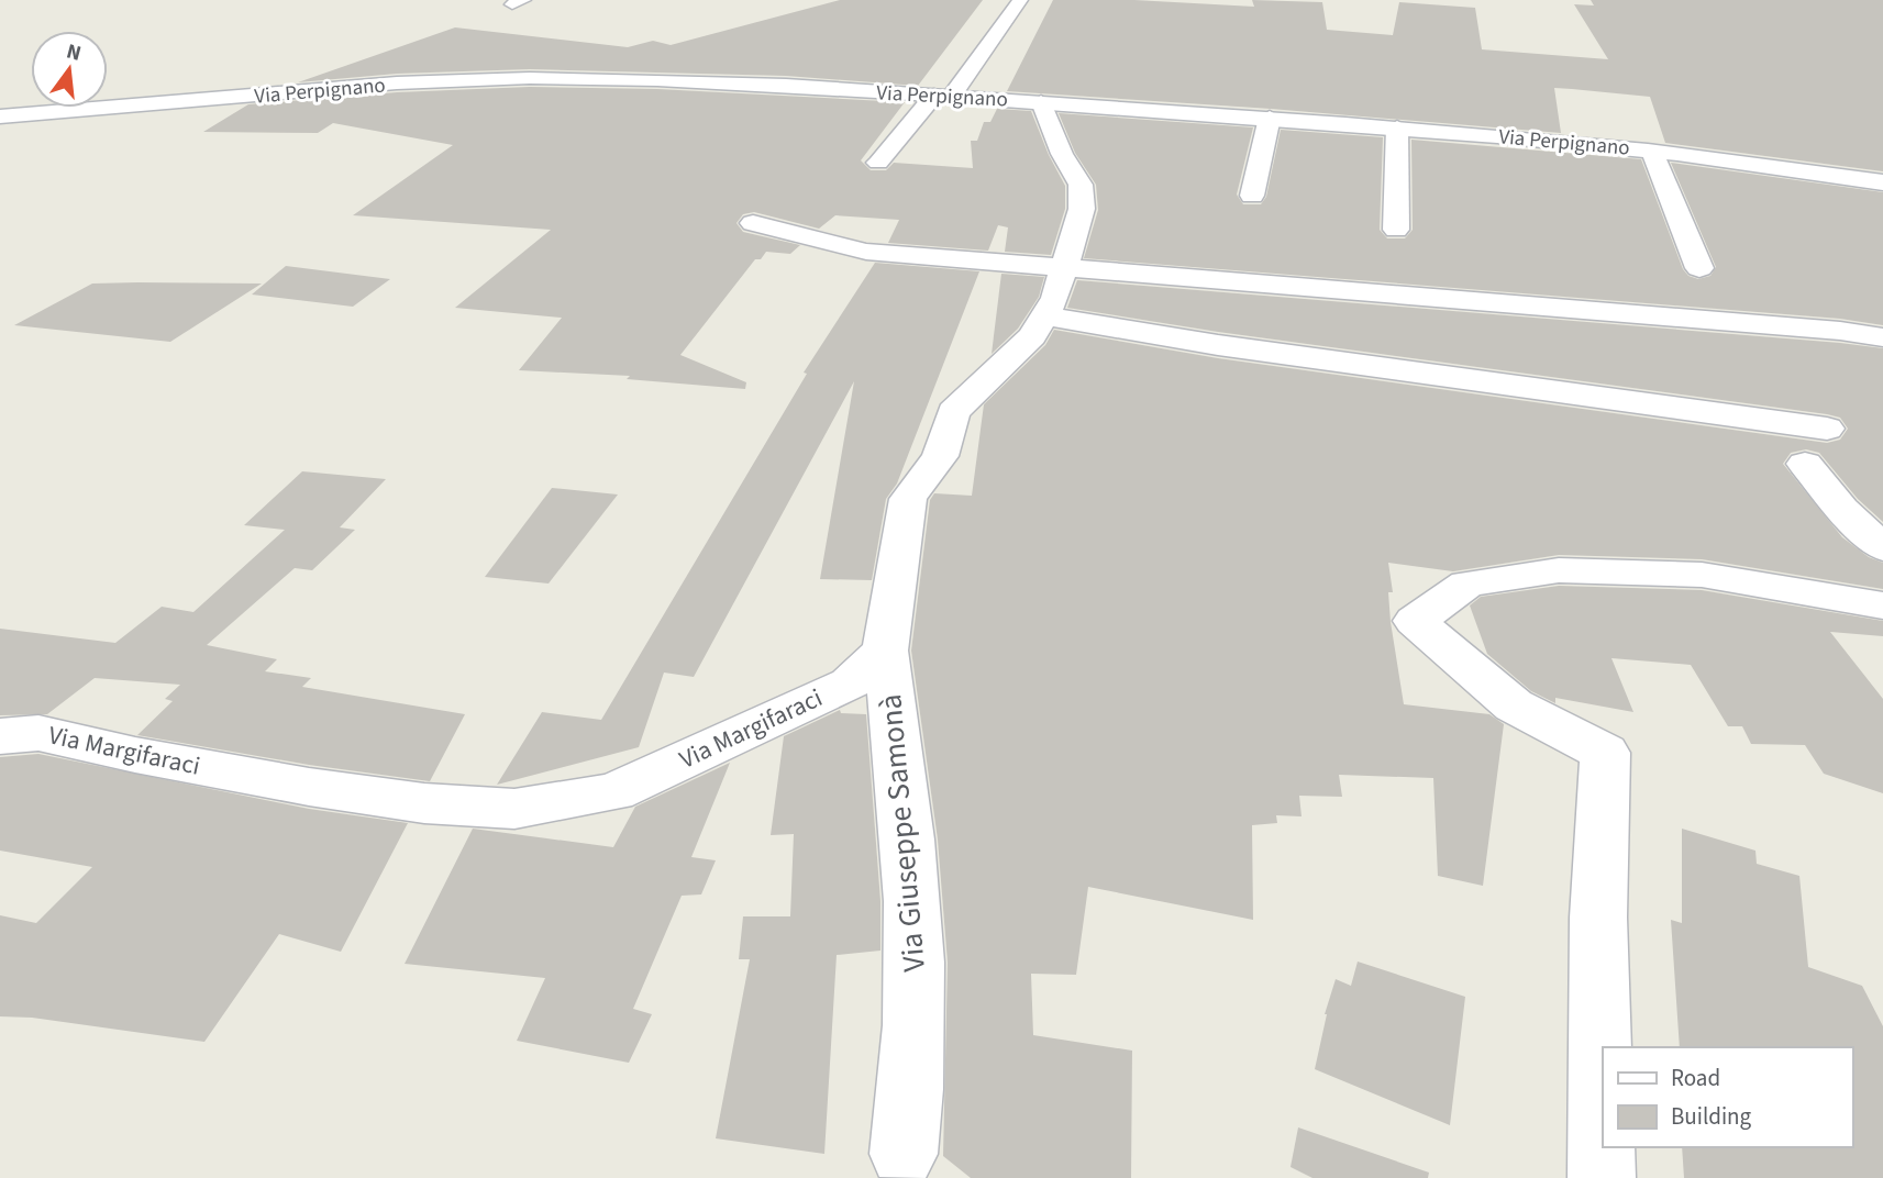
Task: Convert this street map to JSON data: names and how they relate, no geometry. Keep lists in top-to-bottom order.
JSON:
{
  "streets": {
    "street": ["Via Perpignano", "Via Margifaraci", "Via Giuseppe Samonà"]
  },
  "crossings": [
    ["Via Margifaraci", "Via Giuseppe Samonà"]
  ],
  "legend": ["Road", "Building"],
  "north": "top"
}
